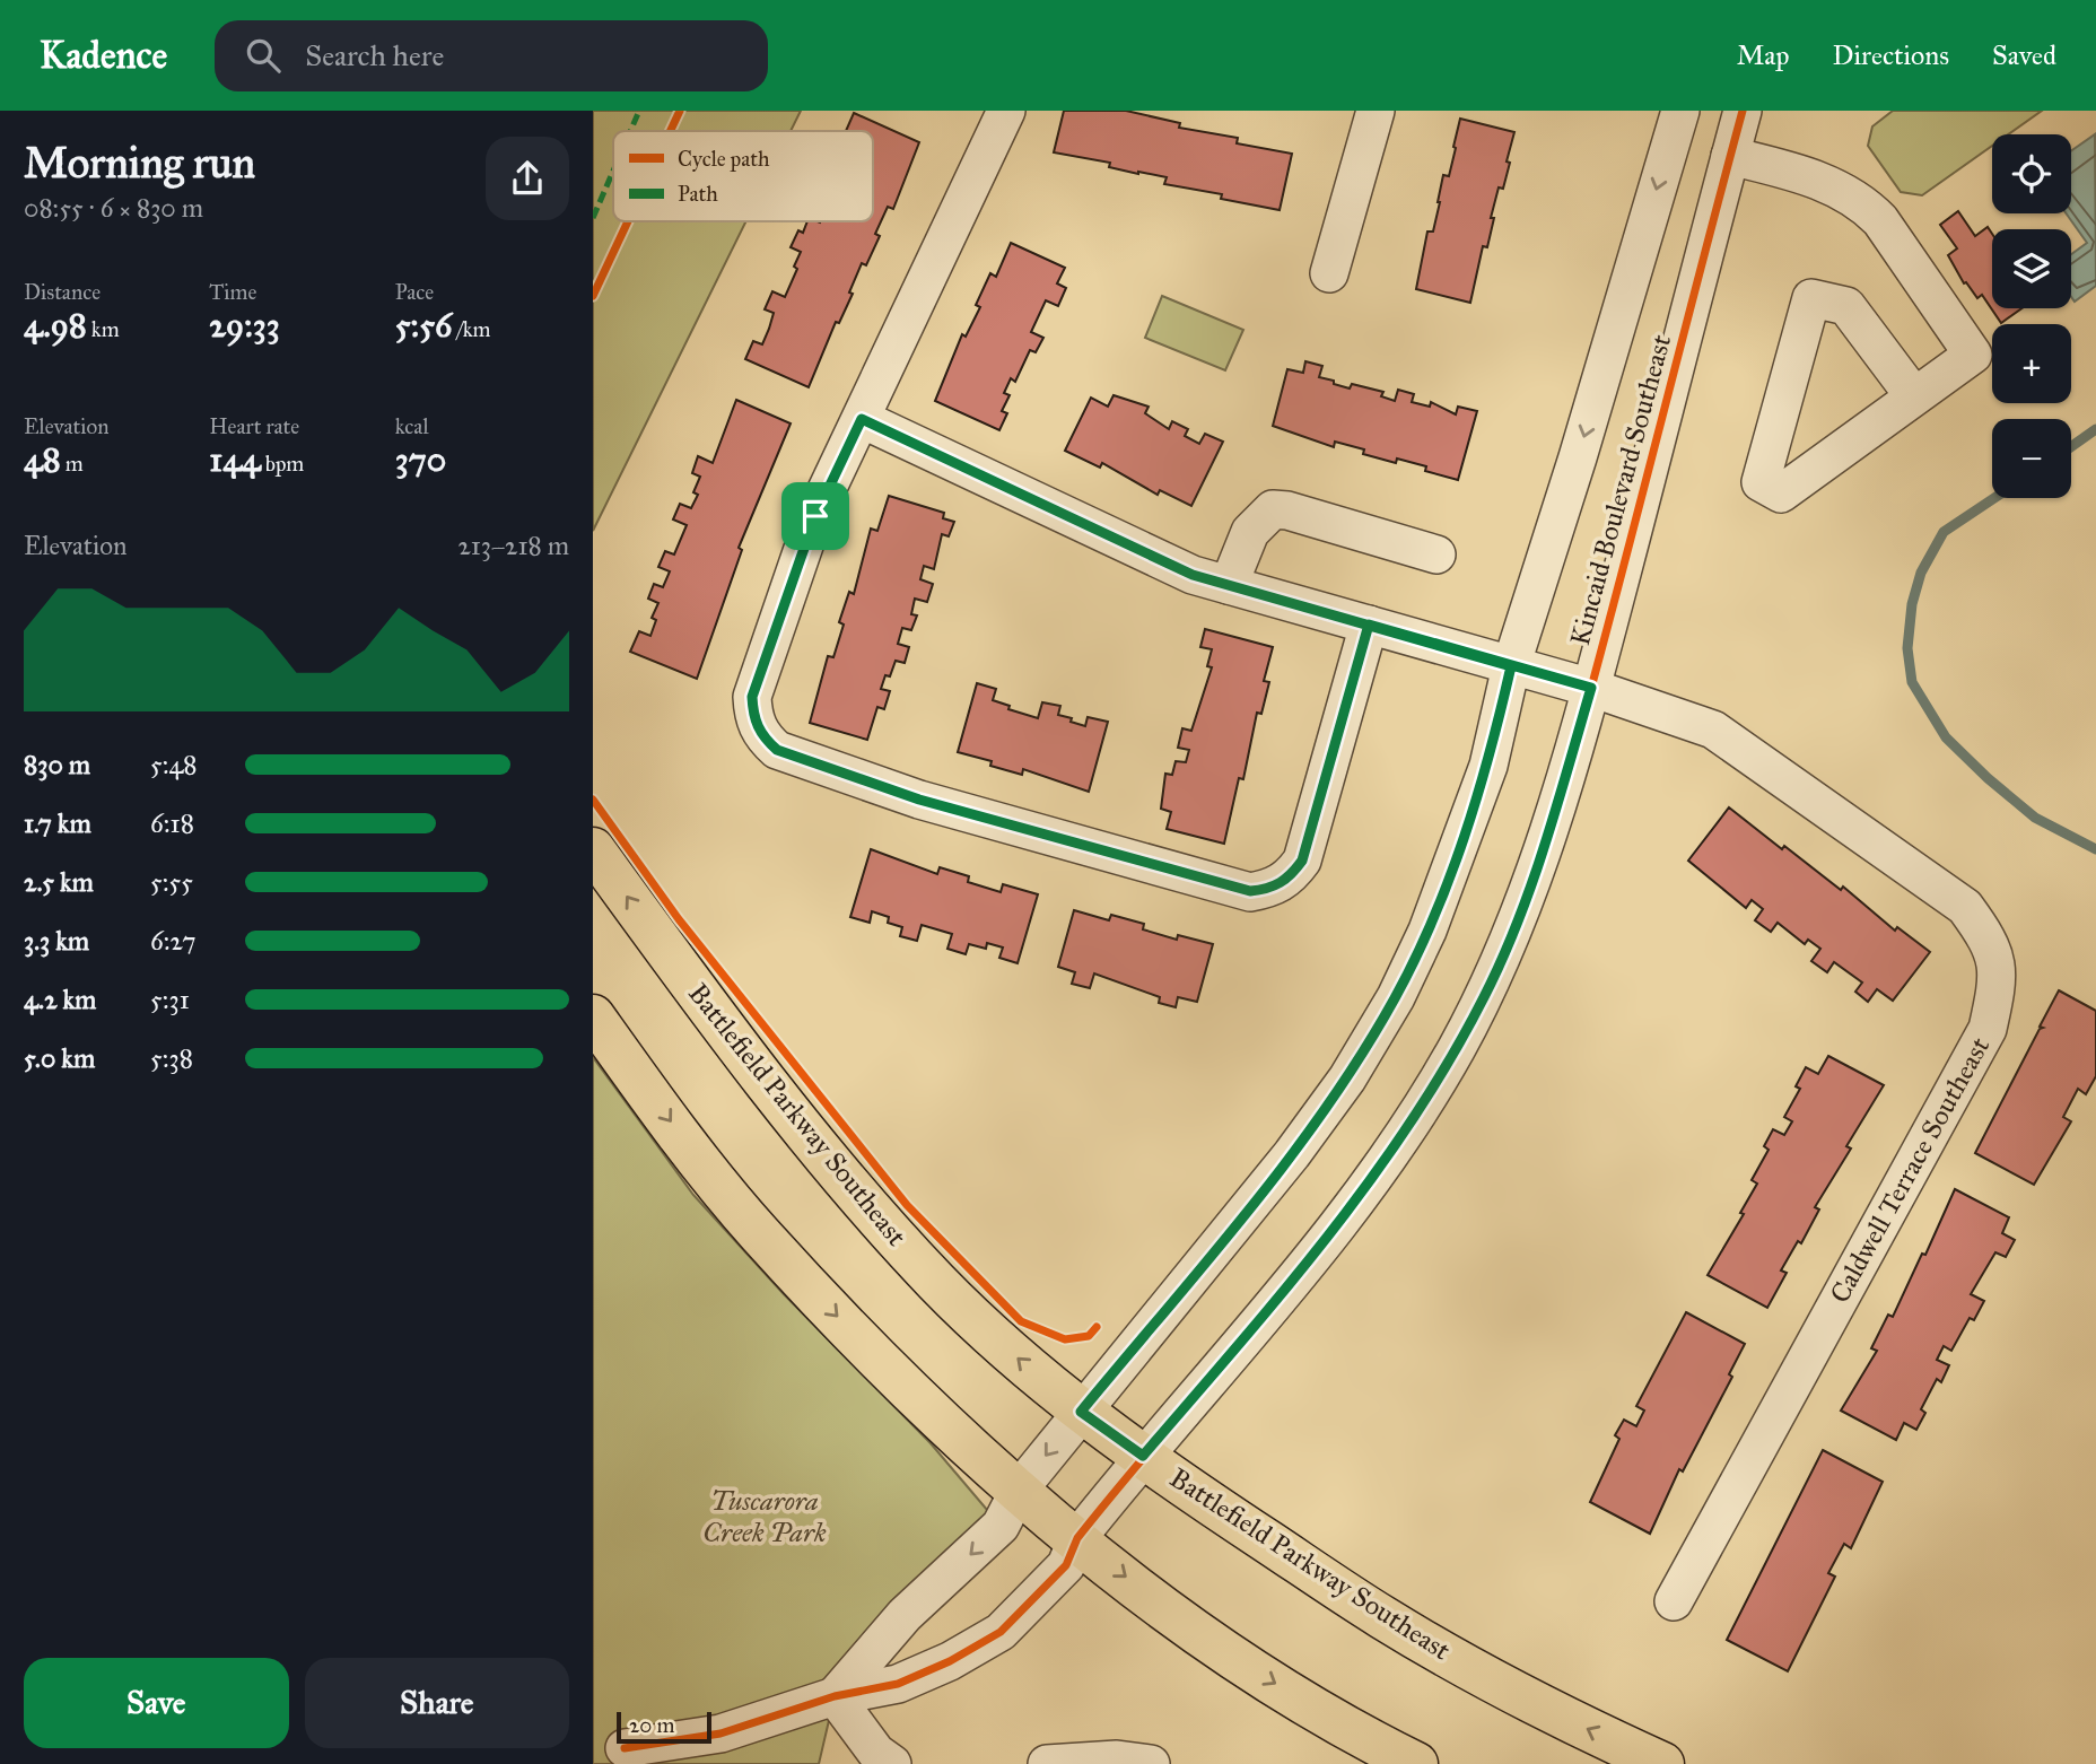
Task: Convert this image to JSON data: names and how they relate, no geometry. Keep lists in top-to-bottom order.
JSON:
{
  "streets": {
    "main road": ["Battlefield Parkway Southeast"],
    "street": ["Kincaid Boulevard Southeast", "Caldwell Terrace Southeast"]
  },
  "crossings": [
    ["Kincaid Boulevard Southeast", "Battlefield Parkway Southeast"],
    ["Kincaid Boulevard Southeast", "Caldwell Terrace Southeast"]
  ],
  "parks": ["Tuscarora Creek Park"],
  "legend": ["Cycle path", "Path"],
  "scale_bar": "20 m",
  "page": {
    "header": "Kadence",
    "search": "Search here",
    "nav": ["Map", "Directions", "Saved"],
    "heading": ["Morning run", "08:55 · 6 × 830 m"],
    "map_buttons": ["+", "−"],
    "stats": [
      ["Distance", "4.98 km"],
      ["Time", "29:33"],
      ["Pace", "5:56 /km"],
      ["Elevation", "48 m"],
      ["Heart rate", "144 bpm"],
      ["kcal", "370"]
    ],
    "chart": ["Elevation", "213–218 m"],
    "list": [
      {
        "name": "830 m",
        "note": "5:48"
      },
      {
        "name": "1.7 km",
        "note": "6:18"
      },
      {
        "name": "2.5 km",
        "note": "5:55"
      },
      {
        "name": "3.3 km",
        "note": "6:27"
      },
      {
        "name": "4.2 km",
        "note": "5:31"
      },
      {
        "name": "5.0 km",
        "note": "5:38"
      }
    ],
    "buttons": ["Save", "Share"],
    "scale": "20 m"
  }
}
